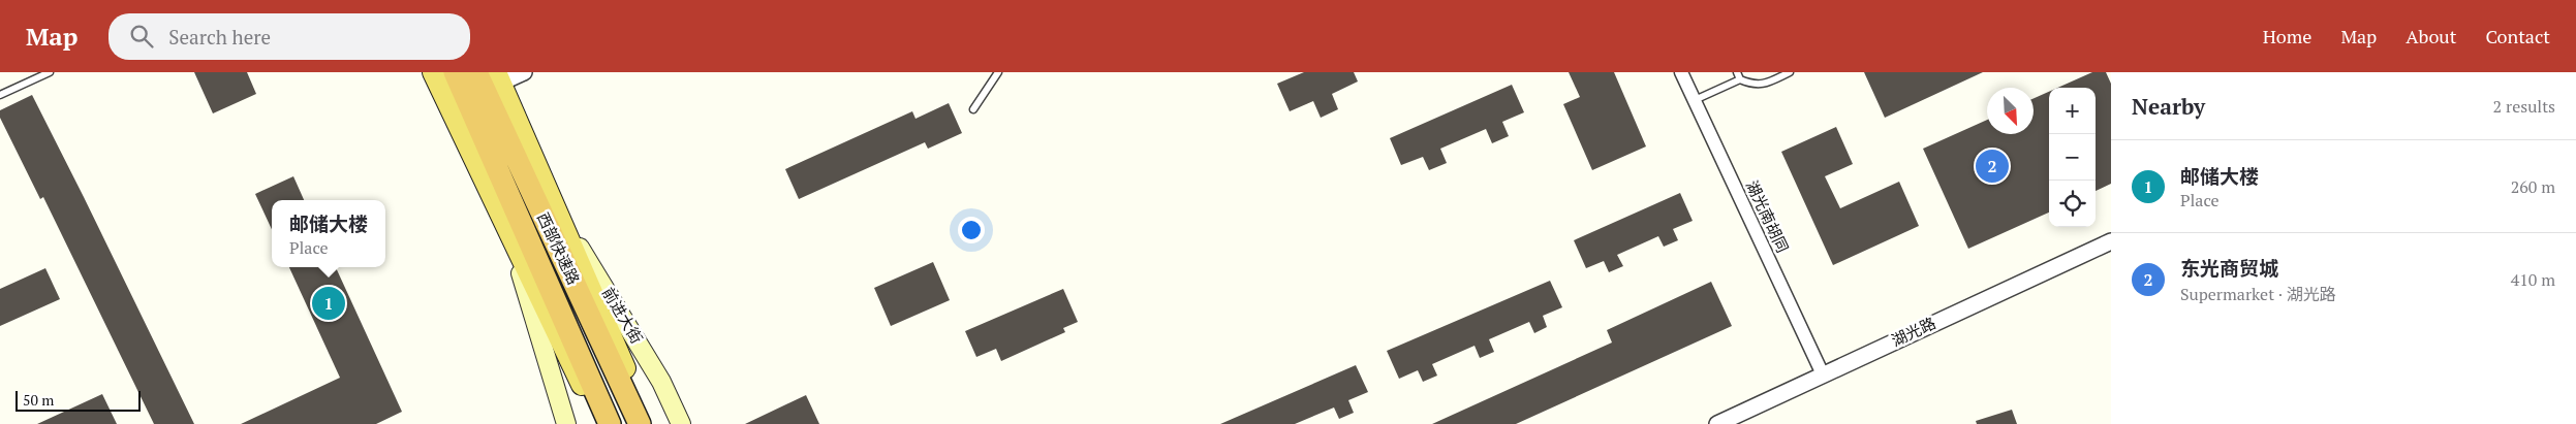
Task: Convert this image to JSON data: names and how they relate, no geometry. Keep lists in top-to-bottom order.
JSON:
{
  "streets": {
    "highway": ["西部快速路"],
    "main road": ["前进大街"],
    "street": ["湖光南胡同", "湖光路"]
  },
  "crossings": [
    ["湖光南胡同", "湖光路"]
  ],
  "scale_bar": "50 m",
  "north": "bottom right",
  "page": {
    "header": "Map",
    "search": "Search here",
    "nav": [
      "Home",
      "Map",
      "About",
      "Contact"
    ],
    "heading": ["Nearby", "2 results"],
    "map_buttons": ["+", "−"],
    "list": [
      {
        "mark": "1",
        "name": "邮储大楼",
        "note": "Place",
        "value": "260 m"
      },
      {
        "mark": "2",
        "name": "东光商贸城",
        "note": "Supermarket · 湖光路",
        "value": "410 m"
      }
    ],
    "pins": ["2", "1"],
    "popup": ["邮储大楼", "Place"],
    "scale": "50 m"
  }
}
